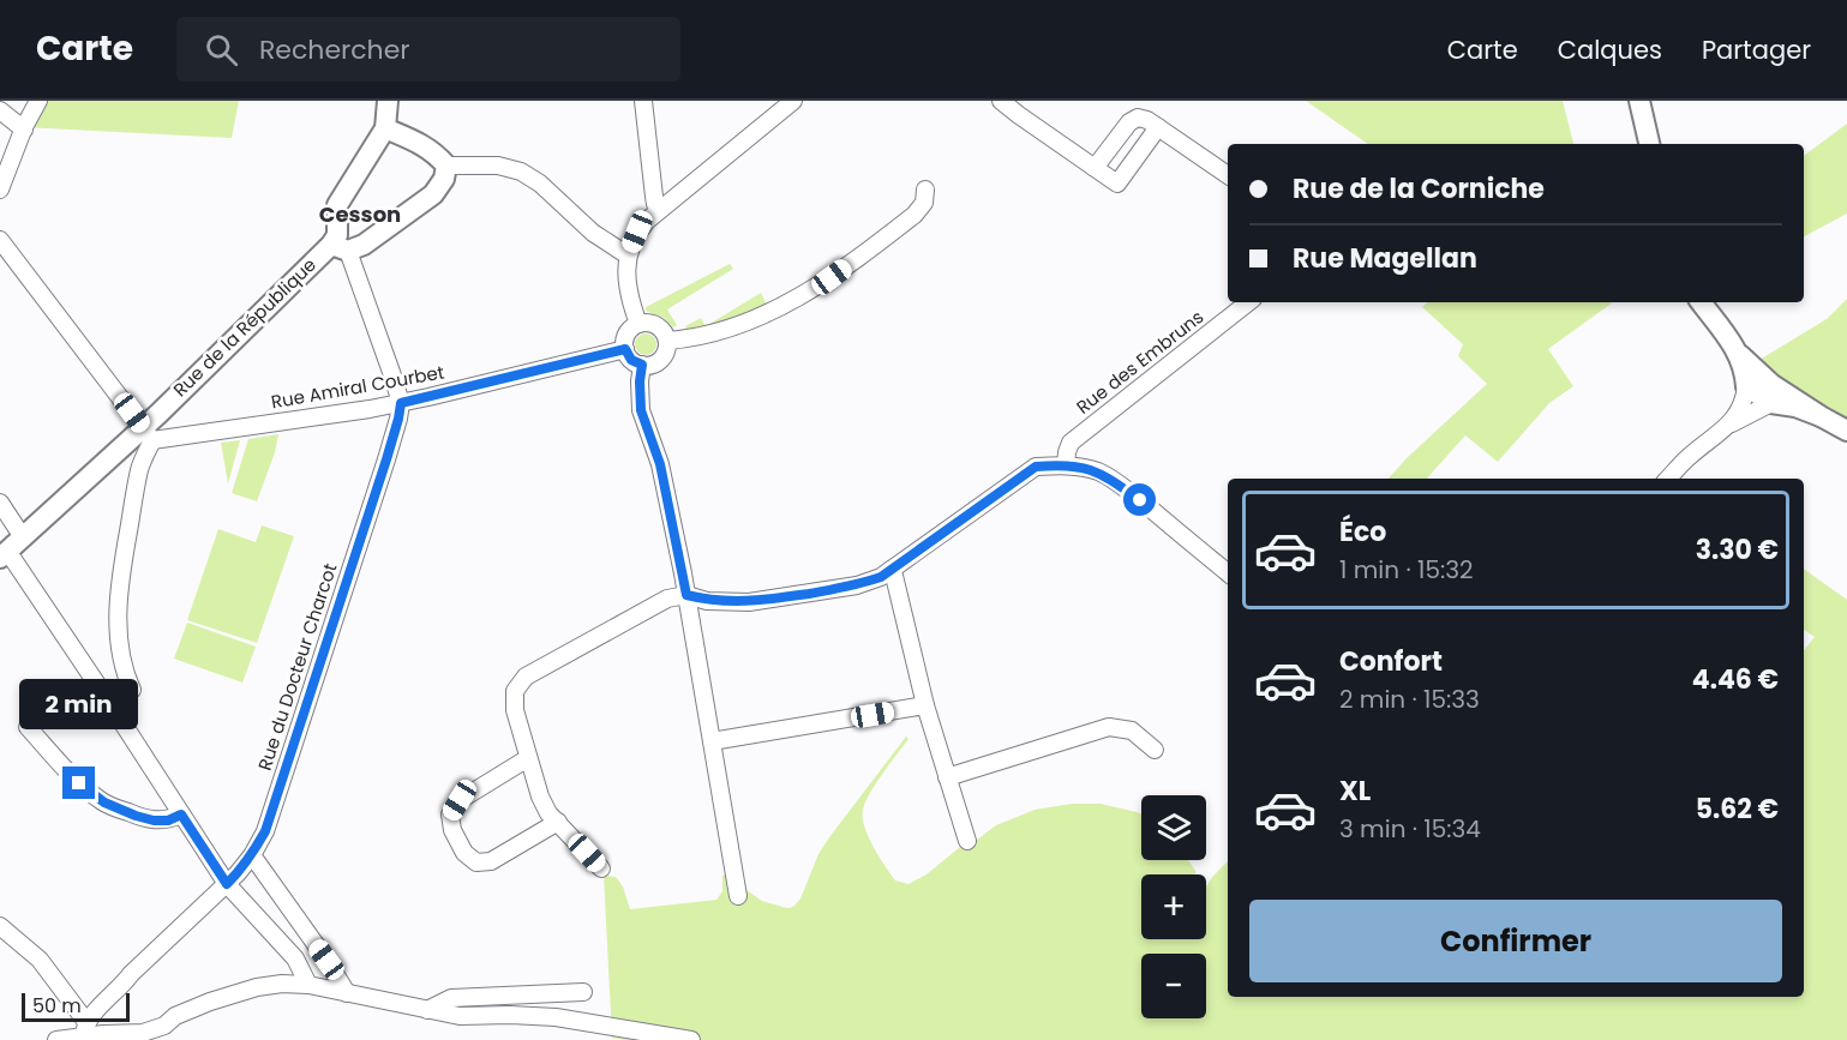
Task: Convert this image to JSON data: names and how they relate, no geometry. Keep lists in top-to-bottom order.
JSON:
{
  "streets": {
    "street": [
      "Rue de la République",
      "Rue des Embruns",
      "Rue Amiral Courbet",
      "Rue du Docteur Charcot"
    ]
  },
  "crossings": [
    ["Rue de la République", "Rue Amiral Courbet"],
    ["Rue Amiral Courbet", "Rue du Docteur Charcot"]
  ],
  "districts": ["Cesson"],
  "scale_bar": "50 m",
  "page": {
    "header": "Carte",
    "search": "Rechercher",
    "nav": ["Carte", "Calques", "Partager"],
    "banner": ["Rue de la Corniche", "Rue Magellan"],
    "list": [
      {
        "name": "Éco",
        "note": "1 min · 15:32",
        "value": "3.30 €"
      },
      {
        "name": "Confort",
        "note": "2 min · 15:33",
        "value": "4.46 €"
      },
      {
        "name": "XL",
        "note": "3 min · 15:34",
        "value": "5.62 €"
      }
    ],
    "bubble": "2 min",
    "map_buttons": ["+", "−"],
    "buttons": "Confirmer",
    "scale": "50 m"
  }
}
